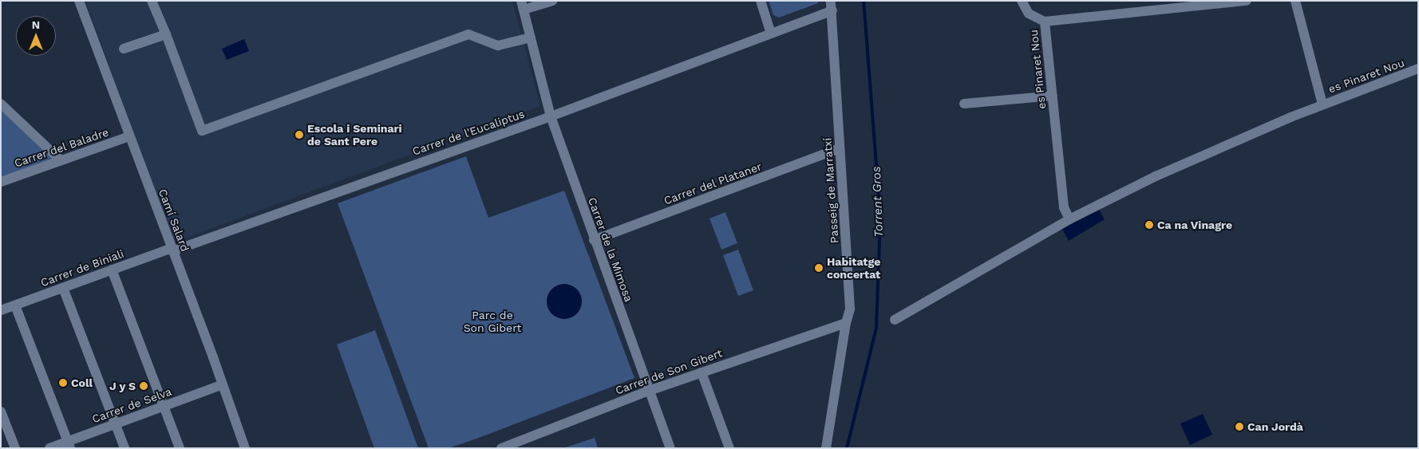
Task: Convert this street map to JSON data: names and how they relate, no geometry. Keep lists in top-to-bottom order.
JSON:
{
  "streets": {
    "street": [
      "es Pinaret Nou",
      "Carrer de l'Eucaliptus",
      "Carrer del Baladre",
      "Carrer del Plataner",
      "Passeig de Marratxí",
      "Camí Salard",
      "Carrer de la Mimosa",
      "Carrer de Biniali",
      "Carrer de Son Gibert",
      "Carrer de Selva"
    ]
  },
  "crossings": [
    ["Carrer de l'Eucaliptus", "Passeig de Marratxí"],
    ["Carrer de l'Eucaliptus", "Camí Salard"],
    ["Carrer de l'Eucaliptus", "Carrer de la Mimosa"],
    ["Carrer de l'Eucaliptus", "Carrer de Biniali"],
    ["Carrer del Baladre", "Camí Salard"],
    ["Carrer del Plataner", "Passeig de Marratxí"],
    ["Carrer del Plataner", "Carrer de la Mimosa"],
    ["Passeig de Marratxí", "Carrer de Son Gibert"],
    ["Camí Salard", "Carrer de Biniali"],
    ["Camí Salard", "Carrer de Selva"],
    ["Carrer de la Mimosa", "Carrer de Son Gibert"]
  ],
  "water": ["Torrent Gros"],
  "parks": ["Parc de Son Gibert"],
  "places": [
    "Escola i Seminari de Sant Pere",
    "Ca na Vinagre",
    "Habitatge concertat",
    "Coll",
    "J y S",
    "Can Jordà"
  ],
  "north": "top"
}
